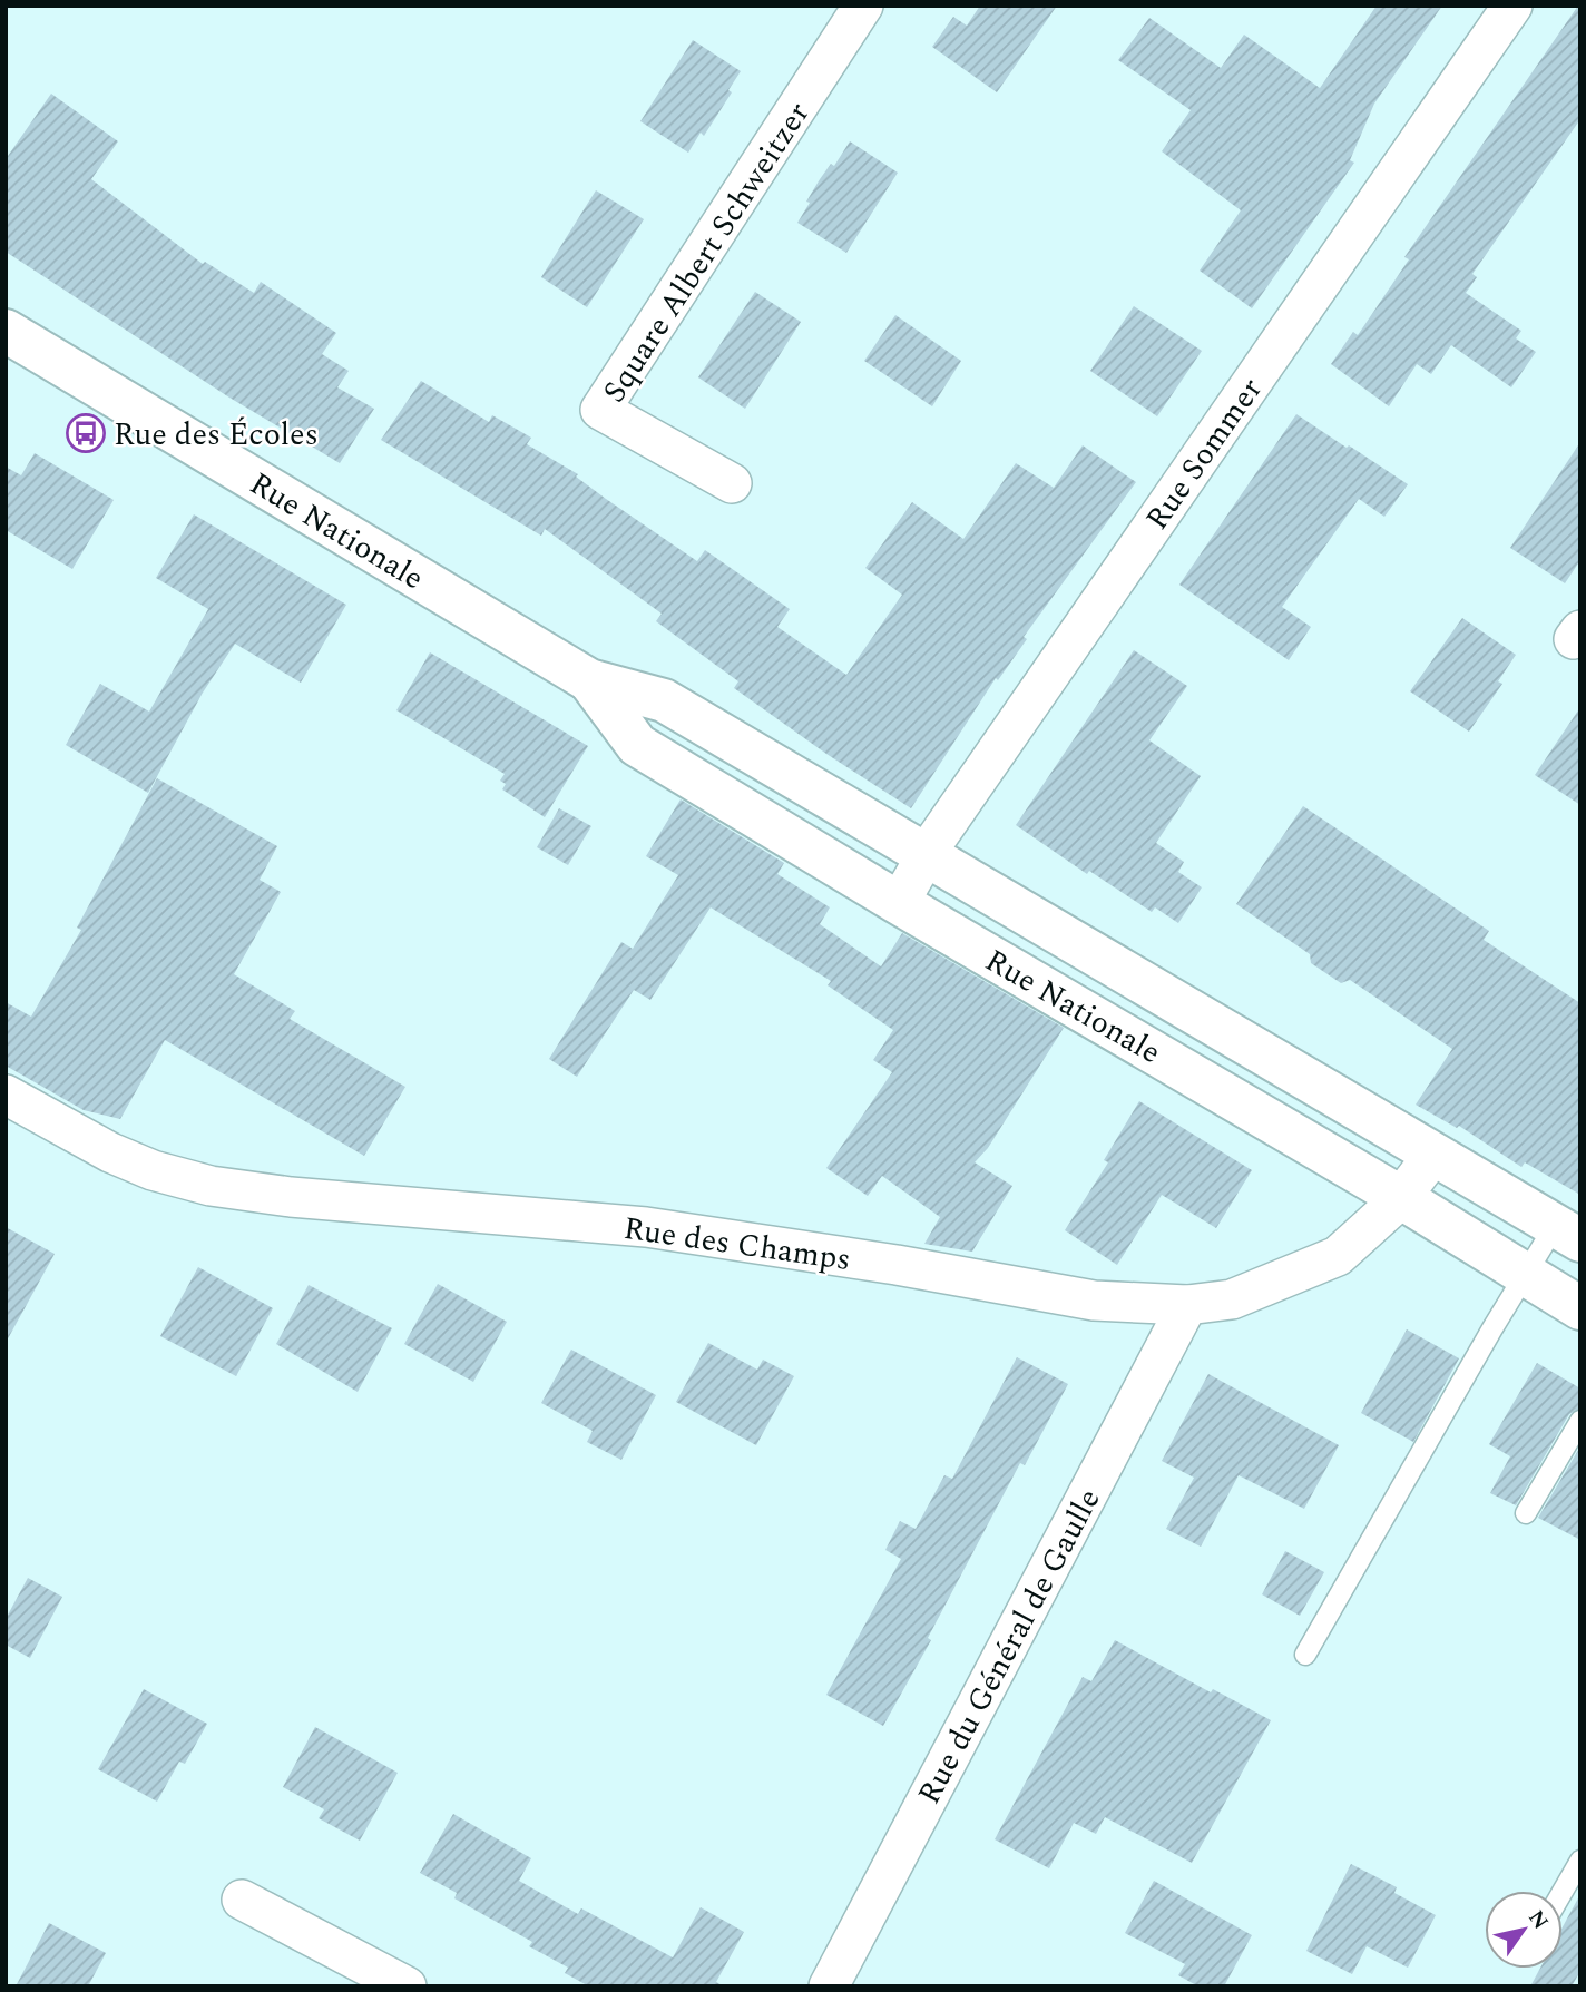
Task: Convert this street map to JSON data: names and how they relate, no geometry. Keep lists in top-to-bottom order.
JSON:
{
  "streets": {
    "main road": ["Rue Nationale"],
    "street": [
      "Square Albert Schweitzer",
      "Rue Sommer",
      "Rue des Champs",
      "Rue du Général de Gaulle"
    ]
  },
  "crossings": [
    ["Rue Sommer", "Rue Nationale"],
    ["Rue Nationale", "Rue des Champs"],
    ["Rue des Champs", "Rue du Général de Gaulle"]
  ],
  "places": {
    "bus stop": ["Rue des Écoles"]
  },
  "north": "top right"
}
